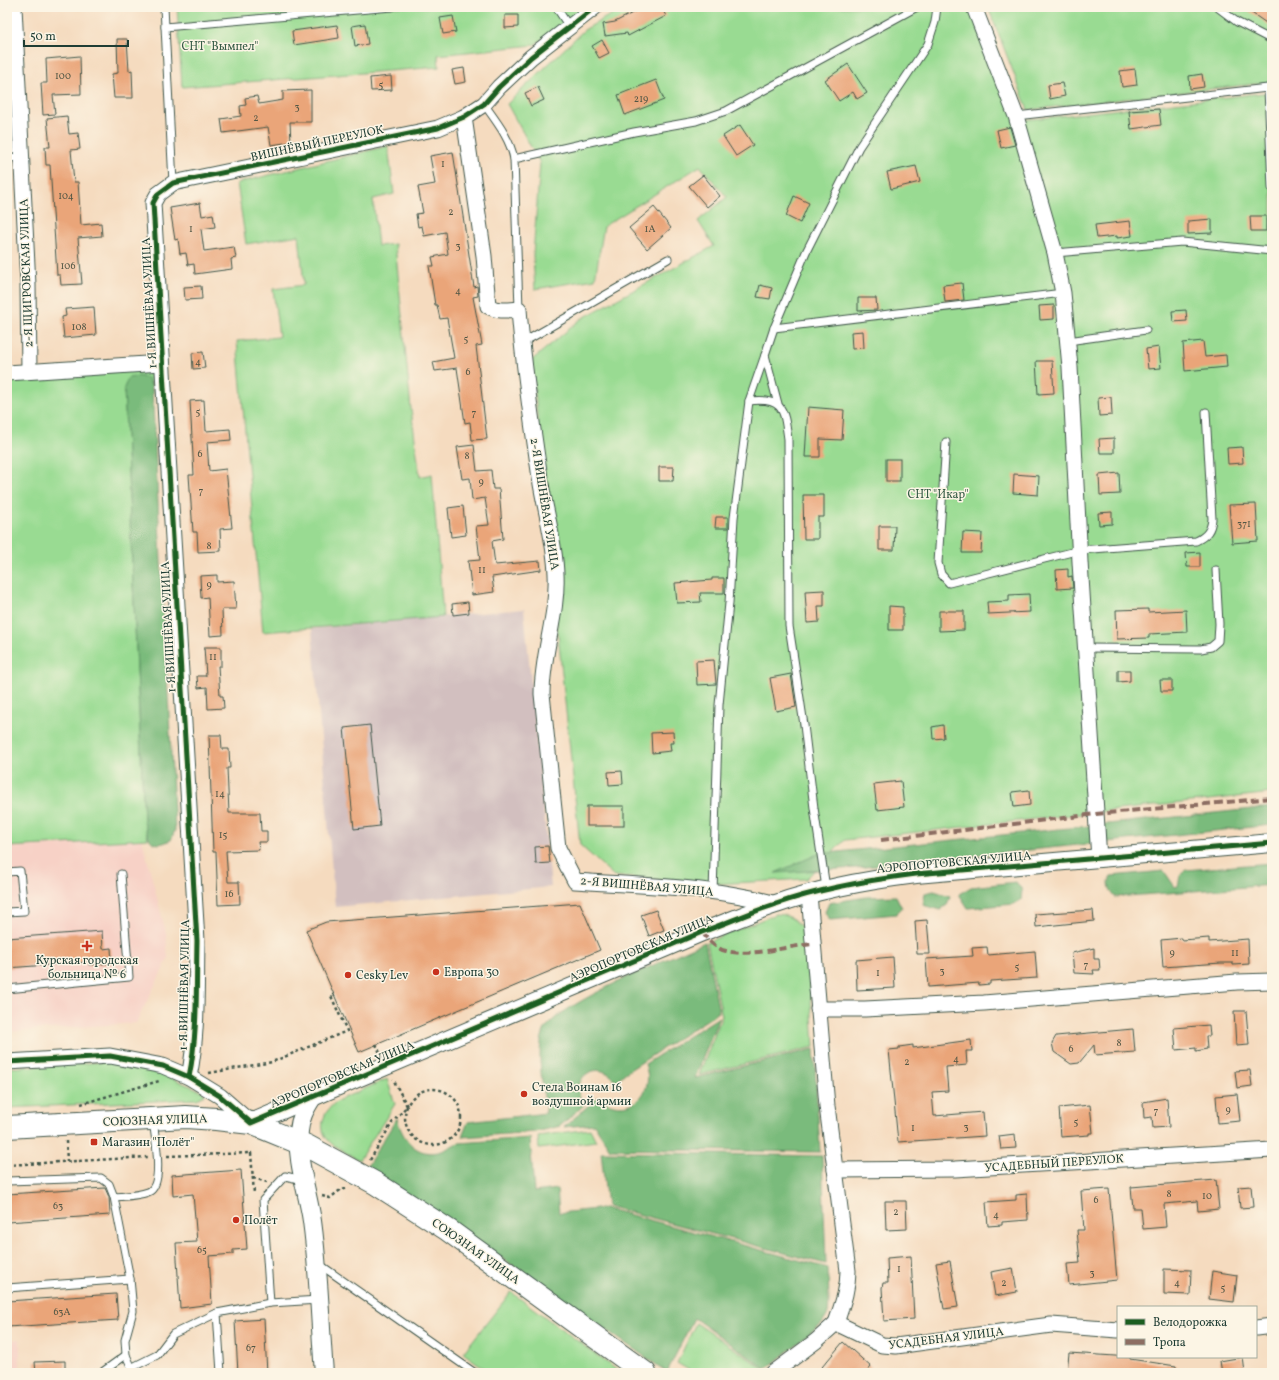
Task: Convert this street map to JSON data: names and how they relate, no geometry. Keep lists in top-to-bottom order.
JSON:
{
  "streets": {
    "main road": ["СОЮЗНАЯ УЛИЦА"],
    "street": [
      "ВИШНЁВЫЙ ПЕРЕУЛОК",
      "2-Я ЩИГРОВСКАЯ УЛИЦА",
      "1-Я ВИШНЁВАЯ УЛИЦА",
      "2-Я ВИШНЁВАЯ УЛИЦА",
      "АЭРОПОРТОВСКАЯ УЛИЦА",
      "УСАДЕБНЫЙ ПЕРЕУЛОК",
      "УСАДЕБНАЯ УЛИЦА"
    ]
  },
  "crossings": [
    ["ВИШНЁВЫЙ ПЕРЕУЛОК", "1-Я ВИШНЁВАЯ УЛИЦА"],
    ["2-Я ВИШНЁВАЯ УЛИЦА", "АЭРОПОРТОВСКАЯ УЛИЦА"],
    ["АЭРОПОРТОВСКАЯ УЛИЦА", "СОЮЗНАЯ УЛИЦА"]
  ],
  "parks": ["СНТ \"Вымпел\"", "СНТ \"Икар\""],
  "places": {
    "health": ["Курская городская больница № 6"],
    "other": [
      "Европа 30",
      "Cesky Lev",
      "Стела Воинам 16 воздушной армии",
      "Полёт"
    ],
    "transit": ["Магазин \"Полёт\""]
  },
  "house_numbers": [
    "100",
    "5",
    "219",
    "3",
    "2",
    "1",
    "104",
    "2",
    "1",
    "1А",
    "3",
    "106",
    "4",
    "108",
    "5",
    "4",
    "6",
    "5",
    "7",
    "6",
    "8",
    "9",
    "7",
    "371",
    "8",
    "11",
    "9",
    "11",
    "14",
    "15",
    "16",
    "9",
    "11",
    "7",
    "5",
    "3",
    "1",
    "8",
    "6",
    "4",
    "2",
    "9",
    "7",
    "5",
    "3",
    "1",
    "8",
    "10",
    "6",
    "63",
    "2",
    "4",
    "65",
    "1",
    "3",
    "2",
    "4",
    "5",
    "63А",
    "67"
  ],
  "legend": ["Велодорожка", "Тропа"],
  "scale_bar": "50 m"
}
